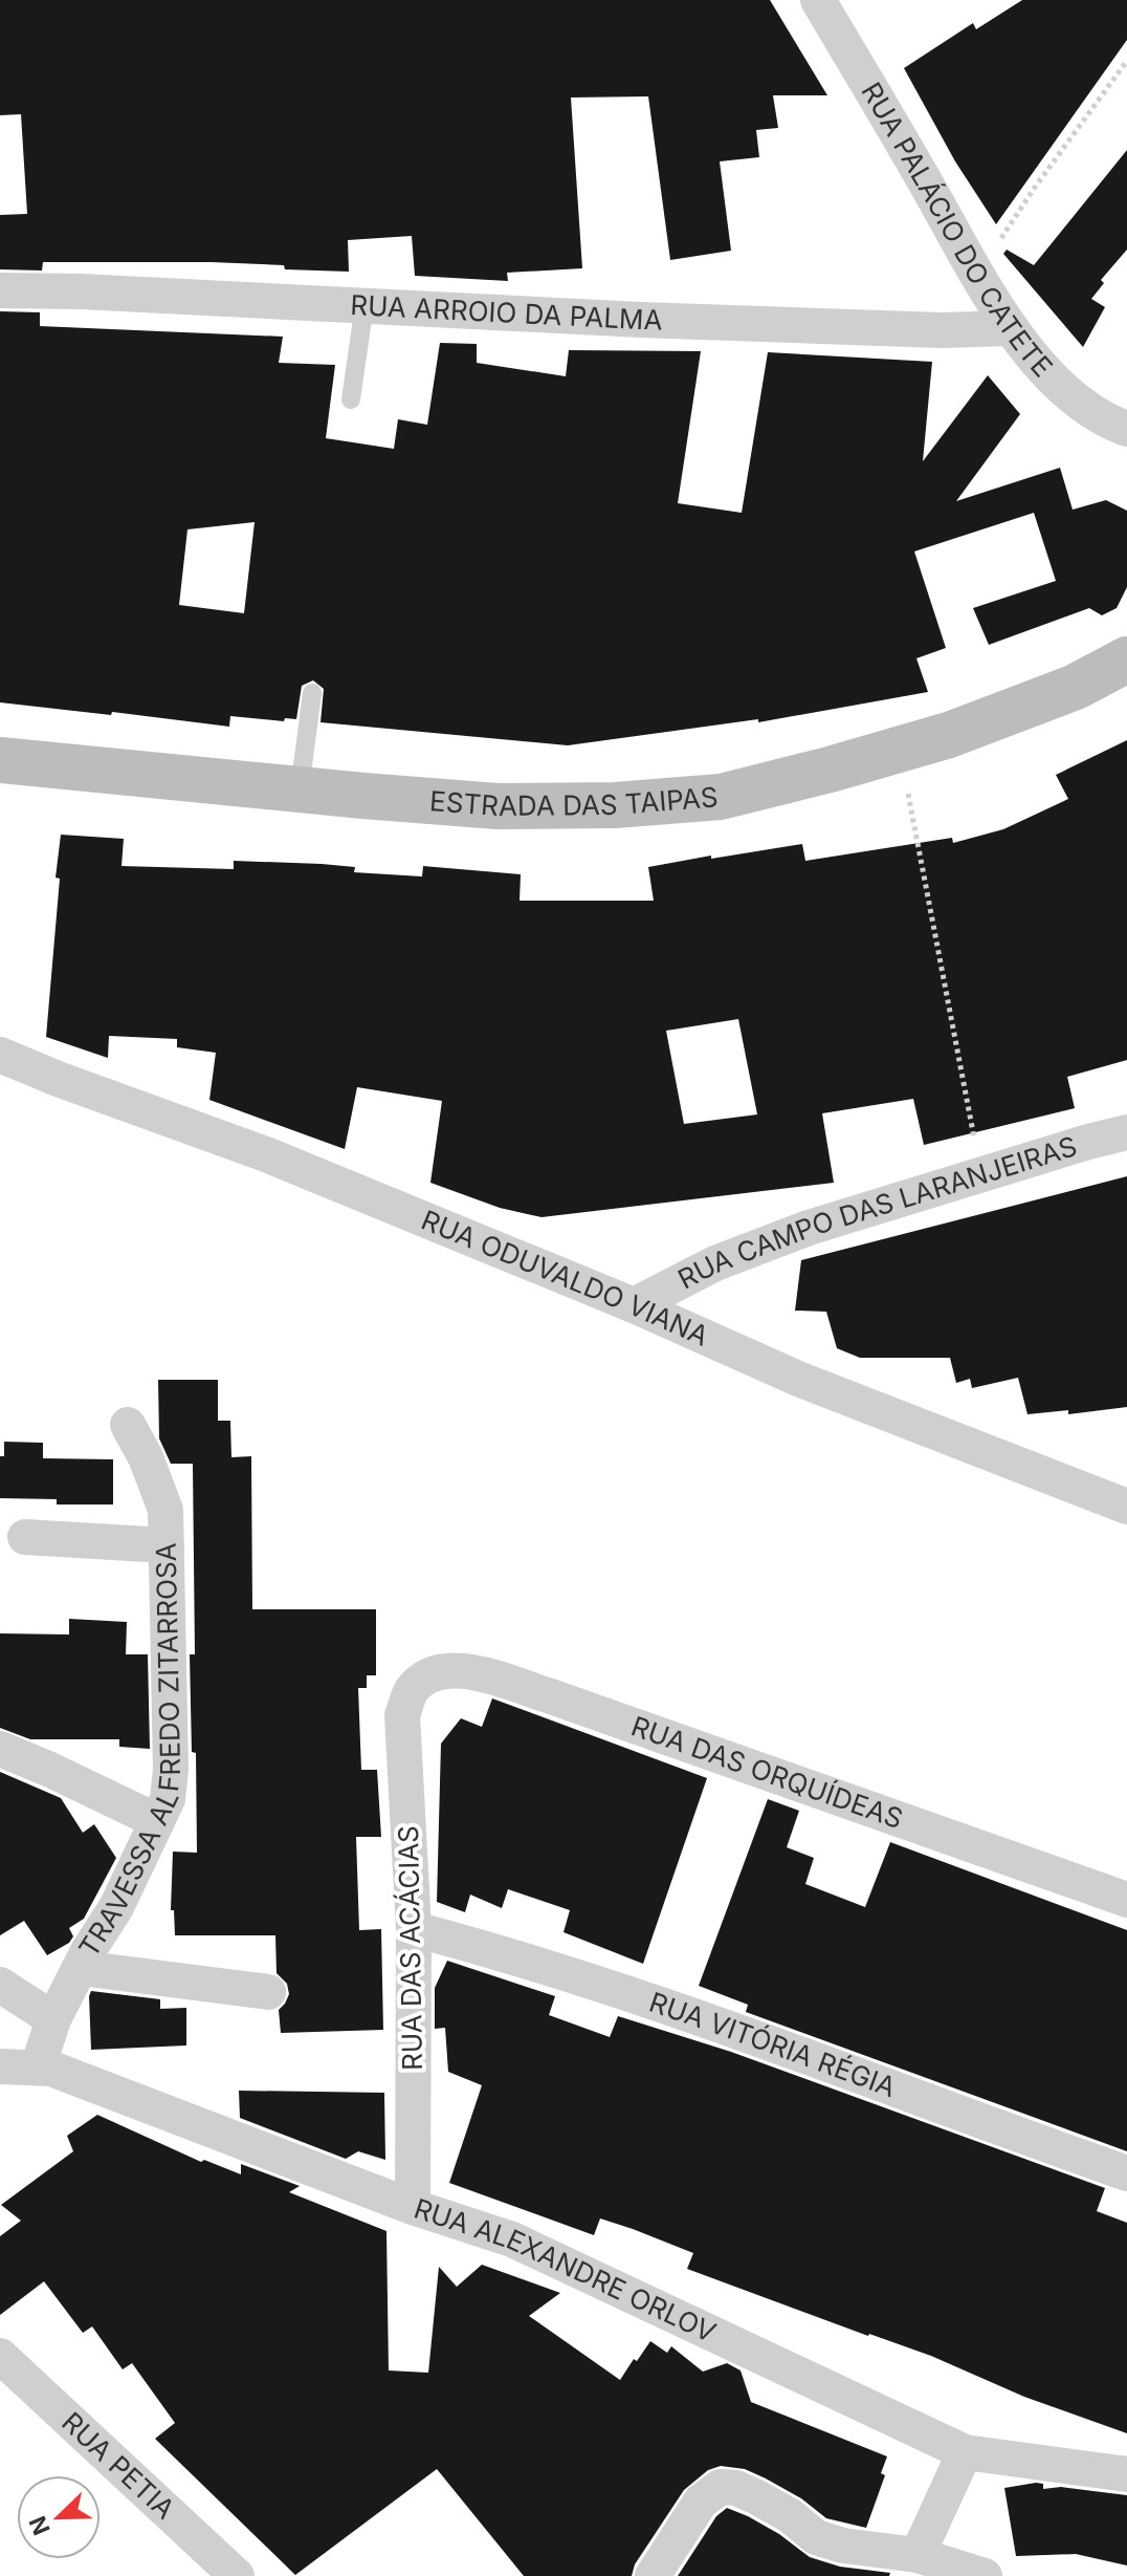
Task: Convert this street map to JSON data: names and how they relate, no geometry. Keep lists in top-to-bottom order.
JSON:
{
  "streets": {
    "main road": ["ESTRADA DAS TAIPAS"],
    "street": [
      "RUA PALÁCIO DO CATETE",
      "RUA ARROIO DA PALMA",
      "RUA CAMPO DAS LARANJEIRAS",
      "RUA ODUVALDO VIANA",
      "TRAVESSA ALFREDO ZITARROSA",
      "RUA DAS ORQUÍDEAS",
      "RUA DAS ACÁCIAS",
      "RUA VITÓRIA RÉGIA",
      "RUA ALEXANDRE ORLOV",
      "RUA PETIA"
    ]
  },
  "crossings": [
    ["RUA PALÁCIO DO CATETE", "RUA ARROIO DA PALMA"],
    ["RUA CAMPO DAS LARANJEIRAS", "RUA ODUVALDO VIANA"],
    ["TRAVESSA ALFREDO ZITARROSA", "RUA ALEXANDRE ORLOV"],
    ["RUA DAS ORQUÍDEAS", "RUA DAS ACÁCIAS"],
    ["RUA DAS ACÁCIAS", "RUA VITÓRIA RÉGIA"],
    ["RUA DAS ACÁCIAS", "RUA ALEXANDRE ORLOV"]
  ],
  "north": "bottom left"
}
